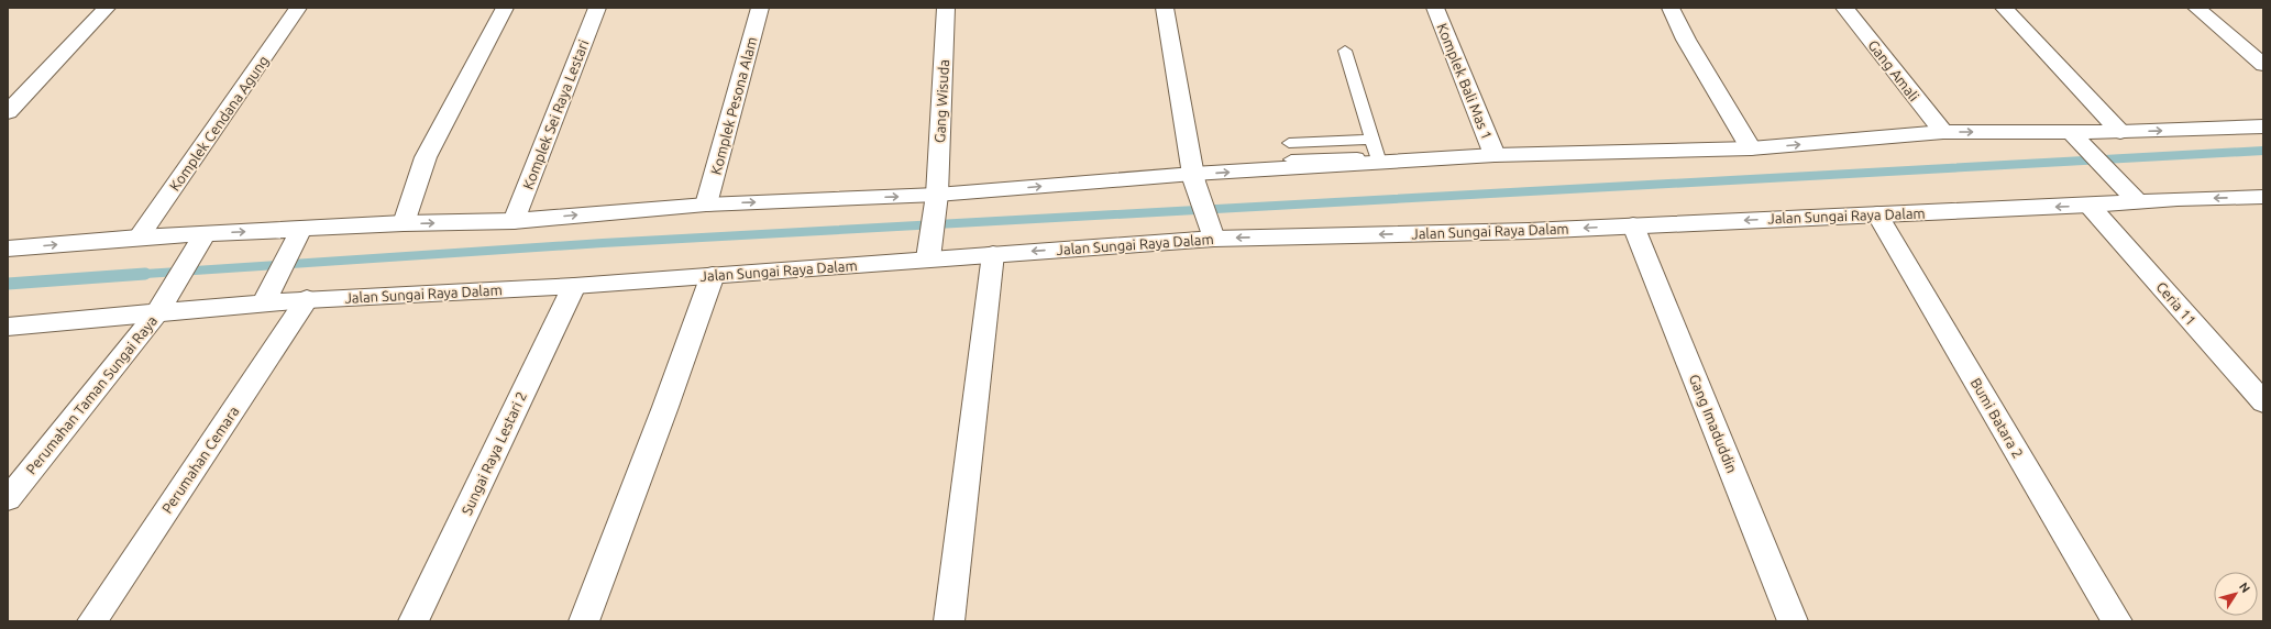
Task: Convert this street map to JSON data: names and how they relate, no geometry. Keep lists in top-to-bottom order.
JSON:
{
  "streets": {
    "street": [
      "Gang Amali",
      "Komplek Bali Mas 1",
      "Gang Wisuda",
      "Komplek Pesona Alam",
      "Komplek Sei Raya Lestari",
      "Komplek Cendana Agung",
      "Jalan Sungai Raya Dalam",
      "Ceria 11",
      "Perumahan Taman Sungai Raya",
      "Bumi Batara 2",
      "Gang Imaduddin",
      "Sungai Raya Lestari 2",
      "Perumahan Cemara"
    ]
  },
  "crossings": [
    ["Gang Wisuda", "Jalan Sungai Raya Dalam"],
    ["Jalan Sungai Raya Dalam", "Ceria 11"],
    ["Jalan Sungai Raya Dalam", "Perumahan Taman Sungai Raya"],
    ["Jalan Sungai Raya Dalam", "Bumi Batara 2"],
    ["Jalan Sungai Raya Dalam", "Gang Imaduddin"],
    ["Jalan Sungai Raya Dalam", "Sungai Raya Lestari 2"],
    ["Jalan Sungai Raya Dalam", "Perumahan Cemara"]
  ],
  "north": "top right"
}
